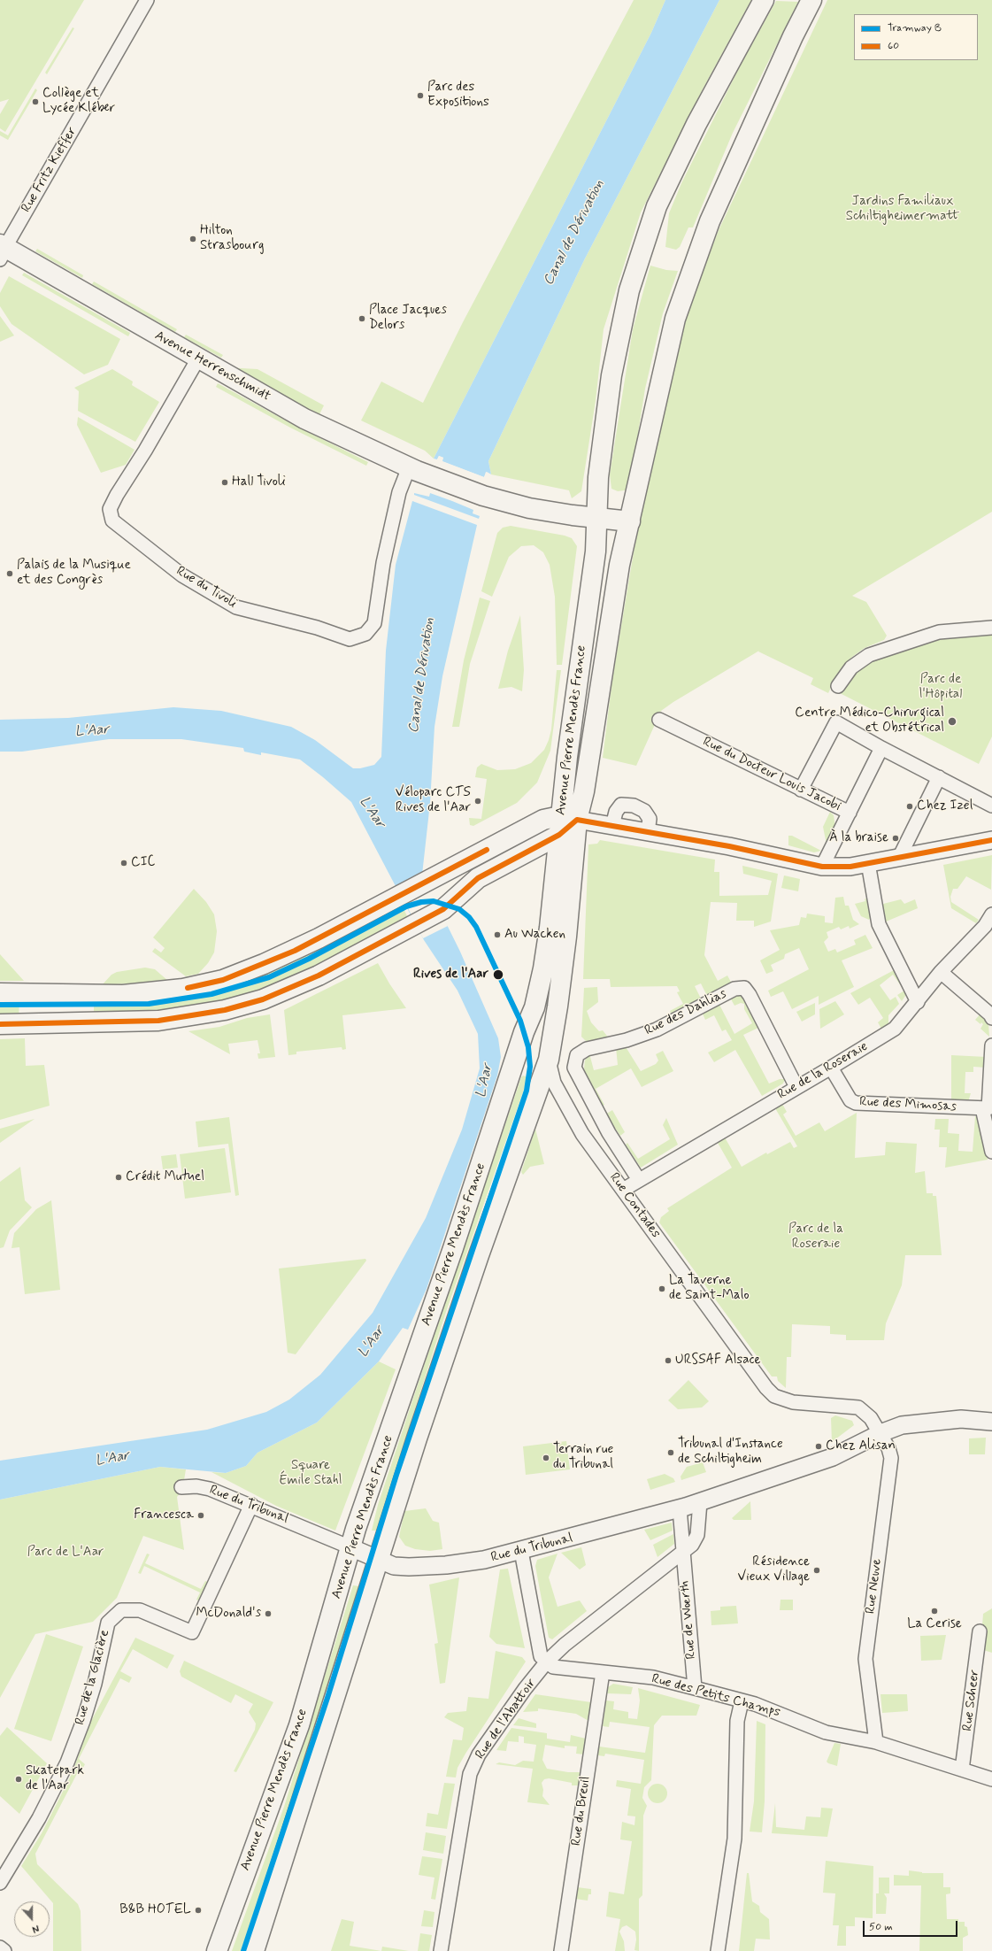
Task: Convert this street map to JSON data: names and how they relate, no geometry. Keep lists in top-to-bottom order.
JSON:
{
  "streets": {
    "main road": ["Avenue Herrenschmidt", "Avenue Pierre Mendès France", "Rue Contades"],
    "street": [
      "Rue Fritz Kieffer",
      "Rue du Tivoli",
      "Rue du Docteur Louis Jacobi",
      "Rue des Dahlias",
      "Rue de la Roseraie",
      "Rue des Mimosas",
      "Rue du Tribunal",
      "Rue Neuve",
      "Rue de Wœrth",
      "Rue de la Glacière",
      "Rue des Petits Champs",
      "Rue Scheer",
      "Rue de l'Abattoir",
      "Rue du Breuil"
    ]
  },
  "crossings": [
    ["Rue Fritz Kieffer", "Avenue Herrenschmidt"],
    ["Avenue Herrenschmidt", "Rue du Tivoli"],
    ["Avenue Herrenschmidt", "Avenue Pierre Mendès France"],
    ["Avenue Pierre Mendès France", "Rue Contades"],
    ["Avenue Pierre Mendès France", "Rue du Tribunal"],
    ["Rue des Dahlias", "Rue de la Roseraie"],
    ["Rue de la Roseraie", "Rue des Mimosas"],
    ["Rue de la Roseraie", "Rue Contades"],
    ["Rue Contades", "Rue du Tribunal"],
    ["Rue Contades", "Rue Neuve"],
    ["Rue du Tribunal", "Rue Neuve"],
    ["Rue du Tribunal", "Rue de la Glacière"],
    ["Rue du Tribunal", "Rue de l'Abattoir"],
    ["Rue Neuve", "Rue des Petits Champs"],
    ["Rue de Wœrth", "Rue des Petits Champs"],
    ["Rue de Wœrth", "Rue de l'Abattoir"],
    ["Rue des Petits Champs", "Rue Scheer"],
    ["Rue des Petits Champs", "Rue de l'Abattoir"],
    ["Rue des Petits Champs", "Rue du Breuil"]
  ],
  "water": ["Canal de Dérivation", "L'Aar"],
  "parks": [
    "Jardins Familiaux Schiltigheimermatt",
    "Parc de l'Hôpital",
    "Parc de la Roseraie",
    "Square Émile Stahl",
    "Parc de L'Aar"
  ],
  "places": [
    "Parc des Expositions",
    "Collège et Lycée Kléber",
    "Hilton Strasbourg",
    "Place Jacques Delors",
    "Hall Tivoli",
    "Palais de la Musique et des Congrès",
    "Centre Médico-Chirurgical et Obstétrical",
    "Véloparc CTS Rives de l'Aar",
    "Chez Izel",
    "À la braise",
    "CIC",
    "Au Wacken",
    "Rives de l'Aar",
    "Crédit Mutuel",
    "La Taverne de Saint-Malo",
    "URSSAF Alsace",
    "Chez Alisan",
    "Tribunal d'Instance de Schiltigheim",
    "Terrain rue du Tribunal",
    "Francesca",
    "Résidence Vieux Village",
    "La Cerise",
    "McDonald's",
    "Skatepark de l'Aar",
    "B&B HOTEL"
  ],
  "lines": ["transit line 60", "tram line B"],
  "legend": ["Tramway B", "60"],
  "scale_bar": "50 m",
  "north": "bottom"
}
